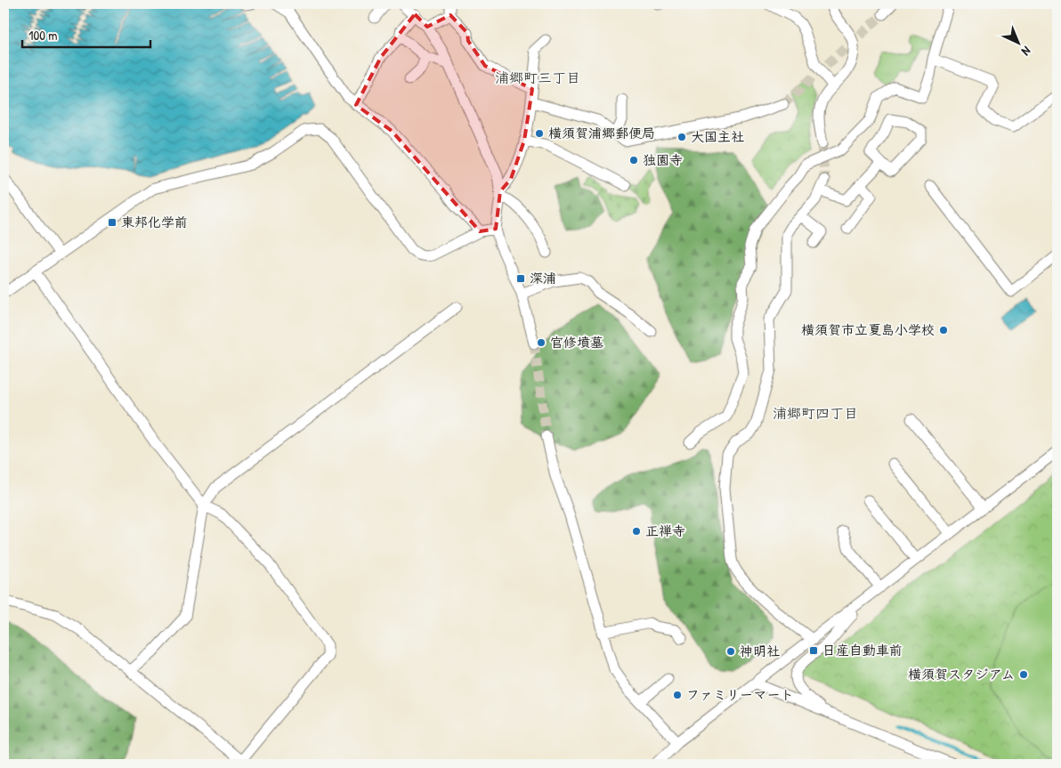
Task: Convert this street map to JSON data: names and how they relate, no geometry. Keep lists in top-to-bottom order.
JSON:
{
  "districts": ["浦郷町三丁目", "浦郷町四丁目"],
  "places": {
    "other": [
      "横須賀浦郷郵便局",
      "大国主社",
      "独園寺",
      "横須賀市立夏島小学校",
      "官修墳墓",
      "正禅寺",
      "神明社",
      "横須賀スタジアム",
      "ファミリーマート"
    ],
    "transit": ["東邦化学前", "深浦", "日産自動車前"]
  },
  "scale_bar": "100 m",
  "north": "bottom right"
}
